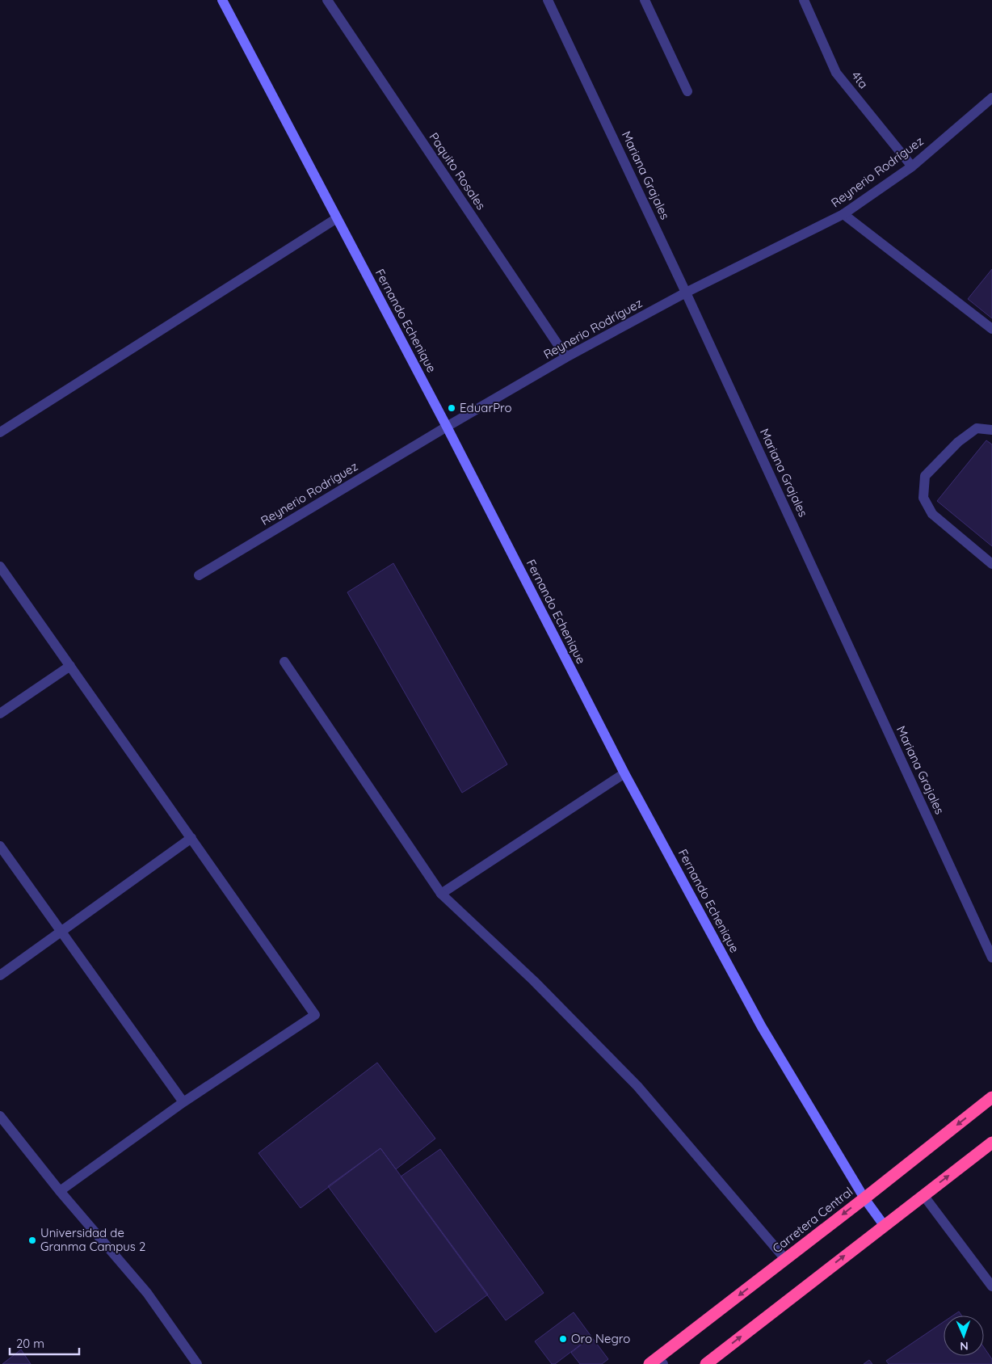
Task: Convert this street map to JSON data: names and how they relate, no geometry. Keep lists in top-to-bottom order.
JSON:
{
  "streets": {
    "highway": ["Carretera Central"],
    "street": [
      "4ta",
      "Paquito Rosales",
      "Reynerio Rodríguez",
      "Mariana Grajales",
      "Fernando Echenique"
    ]
  },
  "crossings": [
    ["4ta", "Reynerio Rodríguez"],
    ["Paquito Rosales", "Reynerio Rodríguez"],
    ["Reynerio Rodríguez", "Mariana Grajales"],
    ["Reynerio Rodríguez", "Fernando Echenique"],
    ["Fernando Echenique", "Carretera Central"]
  ],
  "places": ["EduarPro", "Universidad de Granma Campus 2", "Oro Negro"],
  "scale_bar": "20 m",
  "north": "bottom"
}
